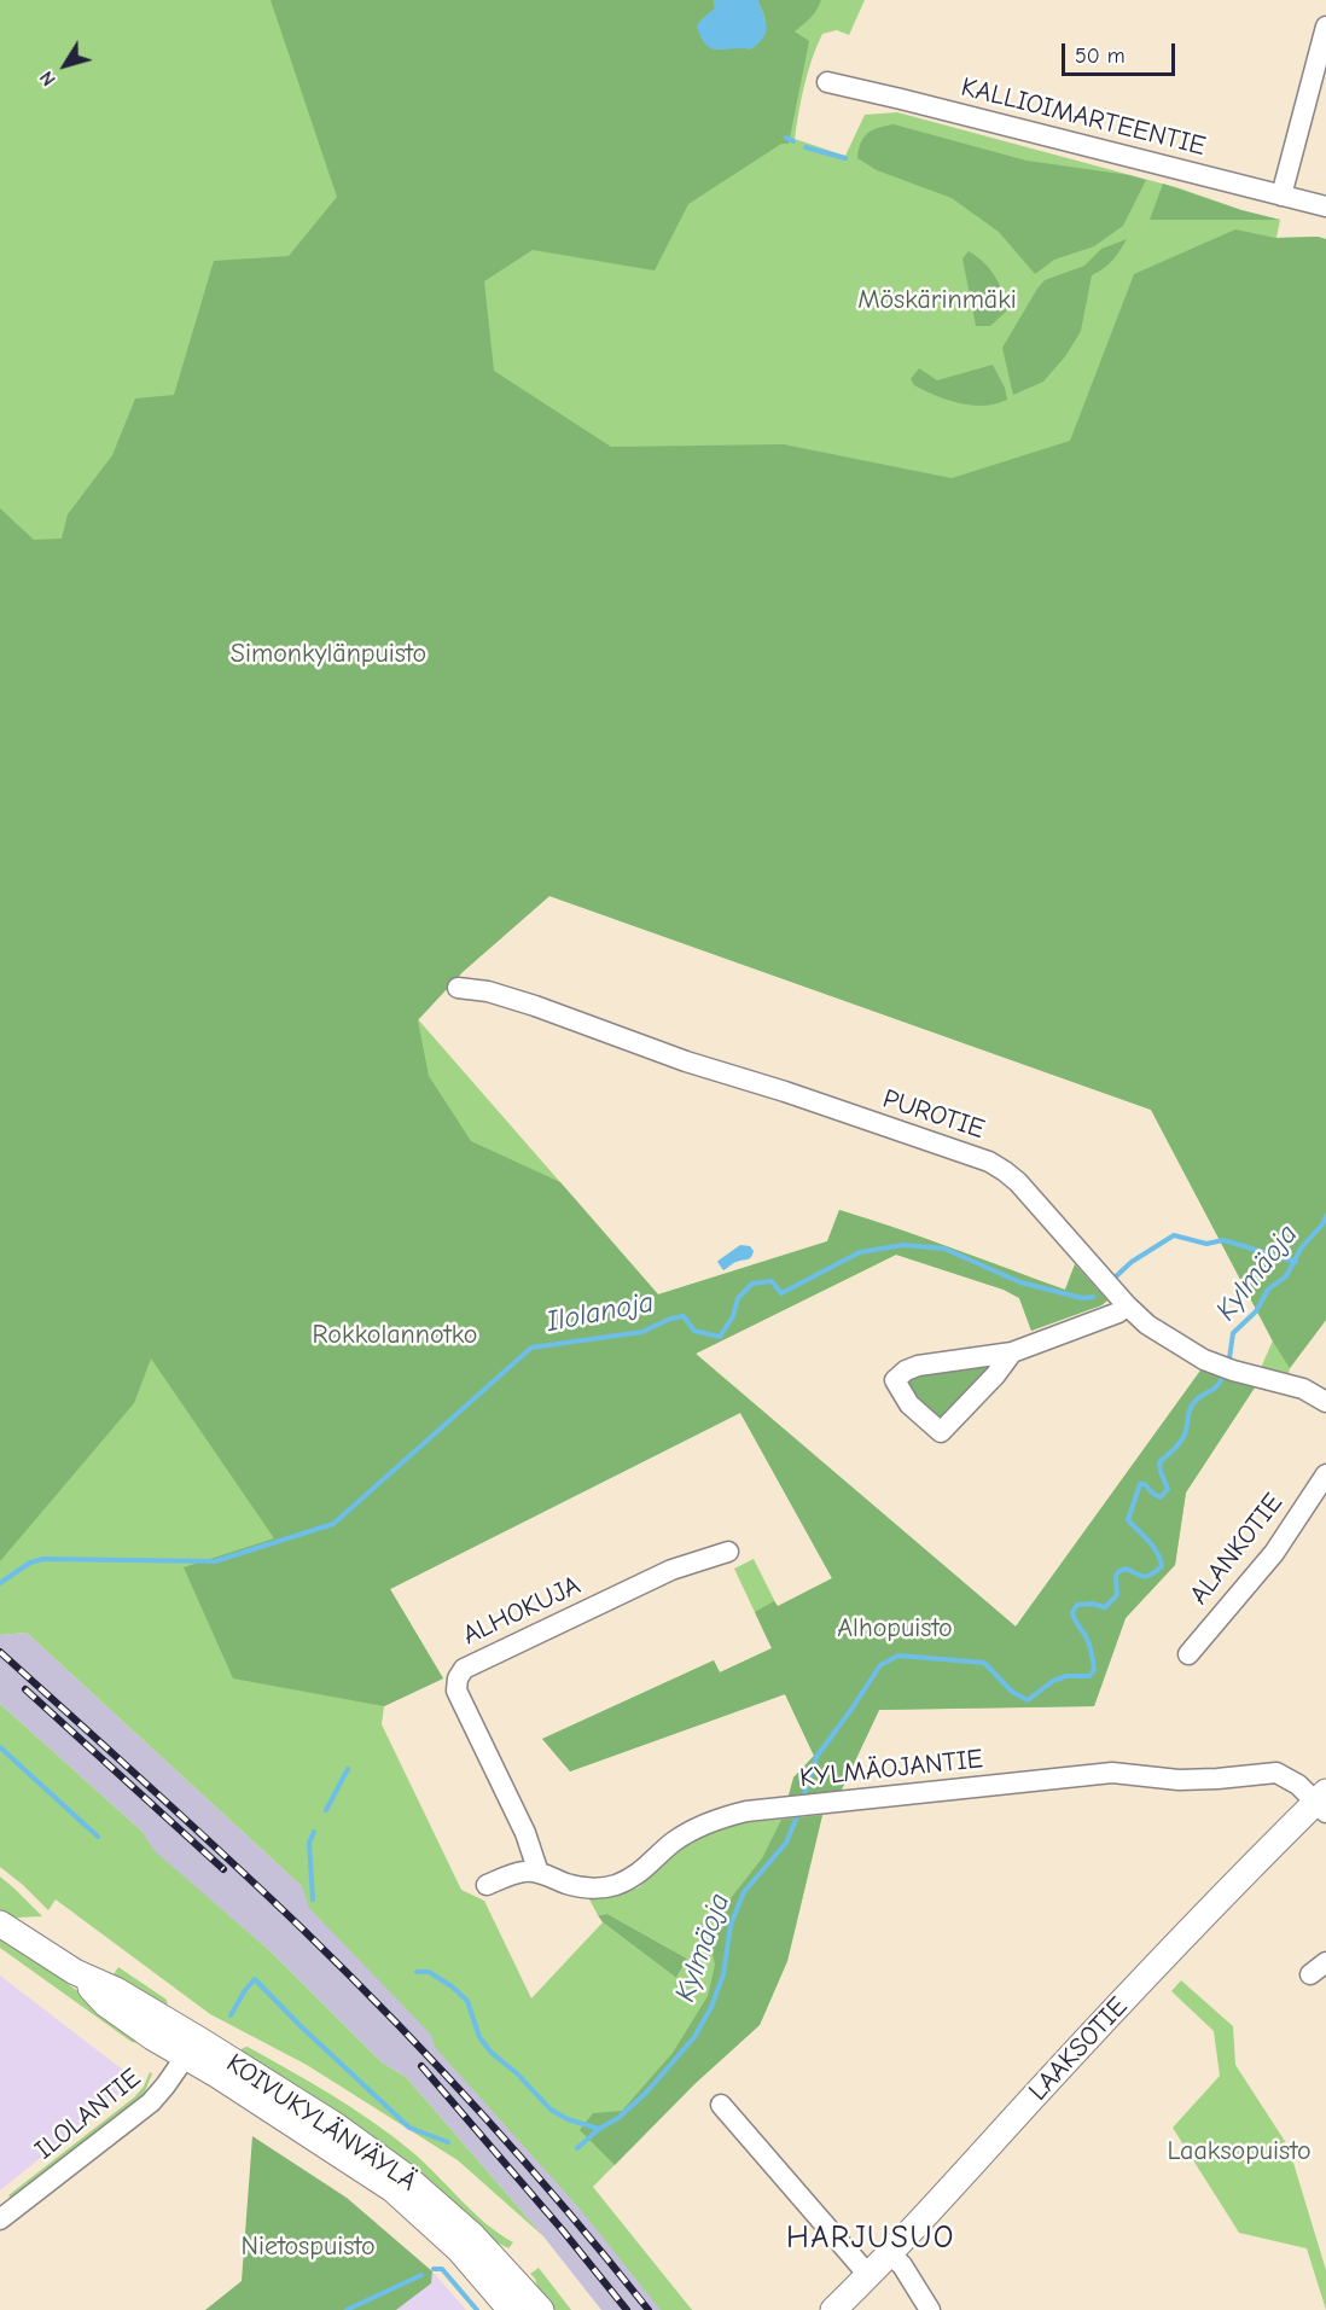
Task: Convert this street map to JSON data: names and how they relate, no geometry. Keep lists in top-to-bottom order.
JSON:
{
  "streets": {
    "main road": ["LAAKSOTIE", "KOIVUKYLÄNVÄYLÄ"],
    "street": [
      "KALLIOIMARTEENTIE",
      "PUROTIE",
      "ALANKOTIE",
      "ALHOKUJA",
      "KYLMÄOJANTIE",
      "ILOLANTIE"
    ]
  },
  "crossings": [
    ["ALHOKUJA", "KYLMÄOJANTIE"],
    ["KYLMÄOJANTIE", "LAAKSOTIE"],
    ["ILOLANTIE", "KOIVUKYLÄNVÄYLÄ"]
  ],
  "districts": ["HARJUSUO"],
  "water": ["Kylmäoja", "Ilolanoja"],
  "parks": [
    "Möskärinmäki",
    "Simonkylänpuisto",
    "Rokkolannotko",
    "Alhopuisto",
    "Laaksopuisto",
    "Nietospuisto"
  ],
  "scale_bar": "50 m",
  "north": "bottom left"
}
